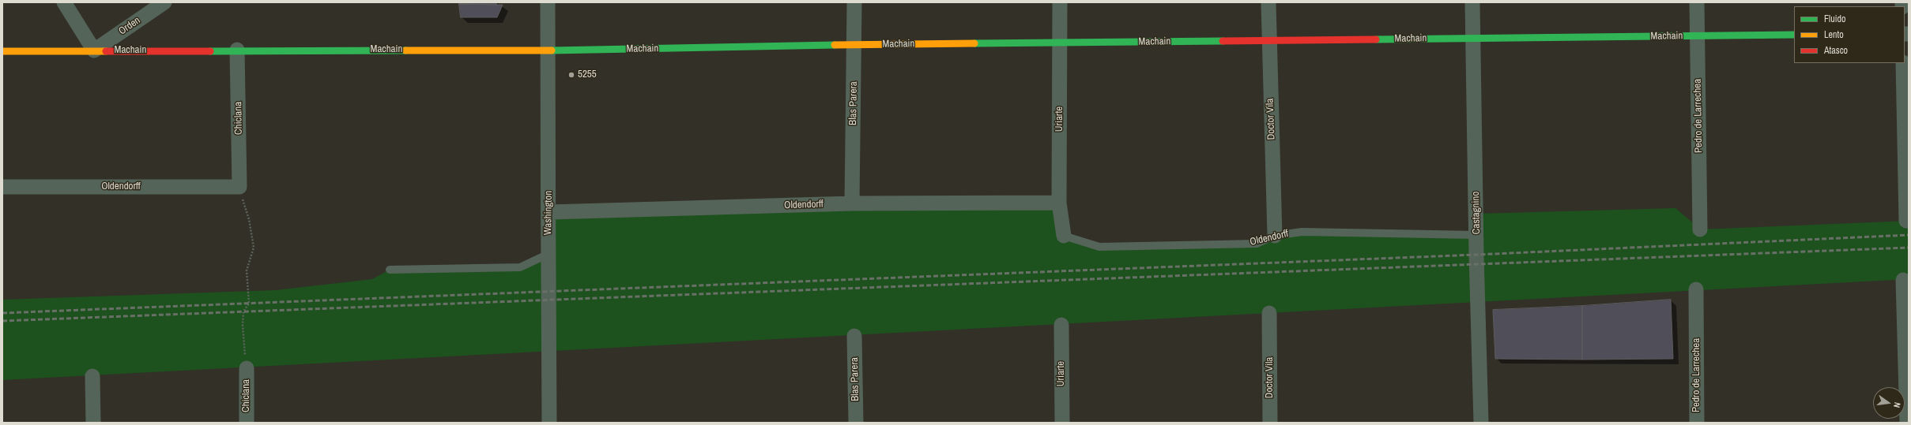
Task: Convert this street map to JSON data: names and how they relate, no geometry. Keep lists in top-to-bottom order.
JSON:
{
  "streets": {
    "street": [
      "Orden",
      "Machain",
      "Blas Parera",
      "Pedro de Larrechea",
      "Chiclana",
      "Uriarte",
      "Doctor Vila",
      "Oldendorff",
      "Washington",
      "Castagnino"
    ]
  },
  "crossings": [
    ["Orden", "Machain"],
    ["Machain", "Blas Parera"],
    ["Machain", "Pedro de Larrechea"],
    ["Machain", "Chiclana"],
    ["Machain", "Uriarte"],
    ["Machain", "Doctor Vila"],
    ["Machain", "Washington"],
    ["Machain", "Castagnino"],
    ["Blas Parera", "Oldendorff"],
    ["Chiclana", "Oldendorff"],
    ["Uriarte", "Oldendorff"],
    ["Doctor Vila", "Oldendorff"],
    ["Oldendorff", "Washington"],
    ["Oldendorff", "Castagnino"]
  ],
  "places": ["5255"],
  "legend": ["Fluido", "Lento", "Atasco"],
  "north": "right"
}
